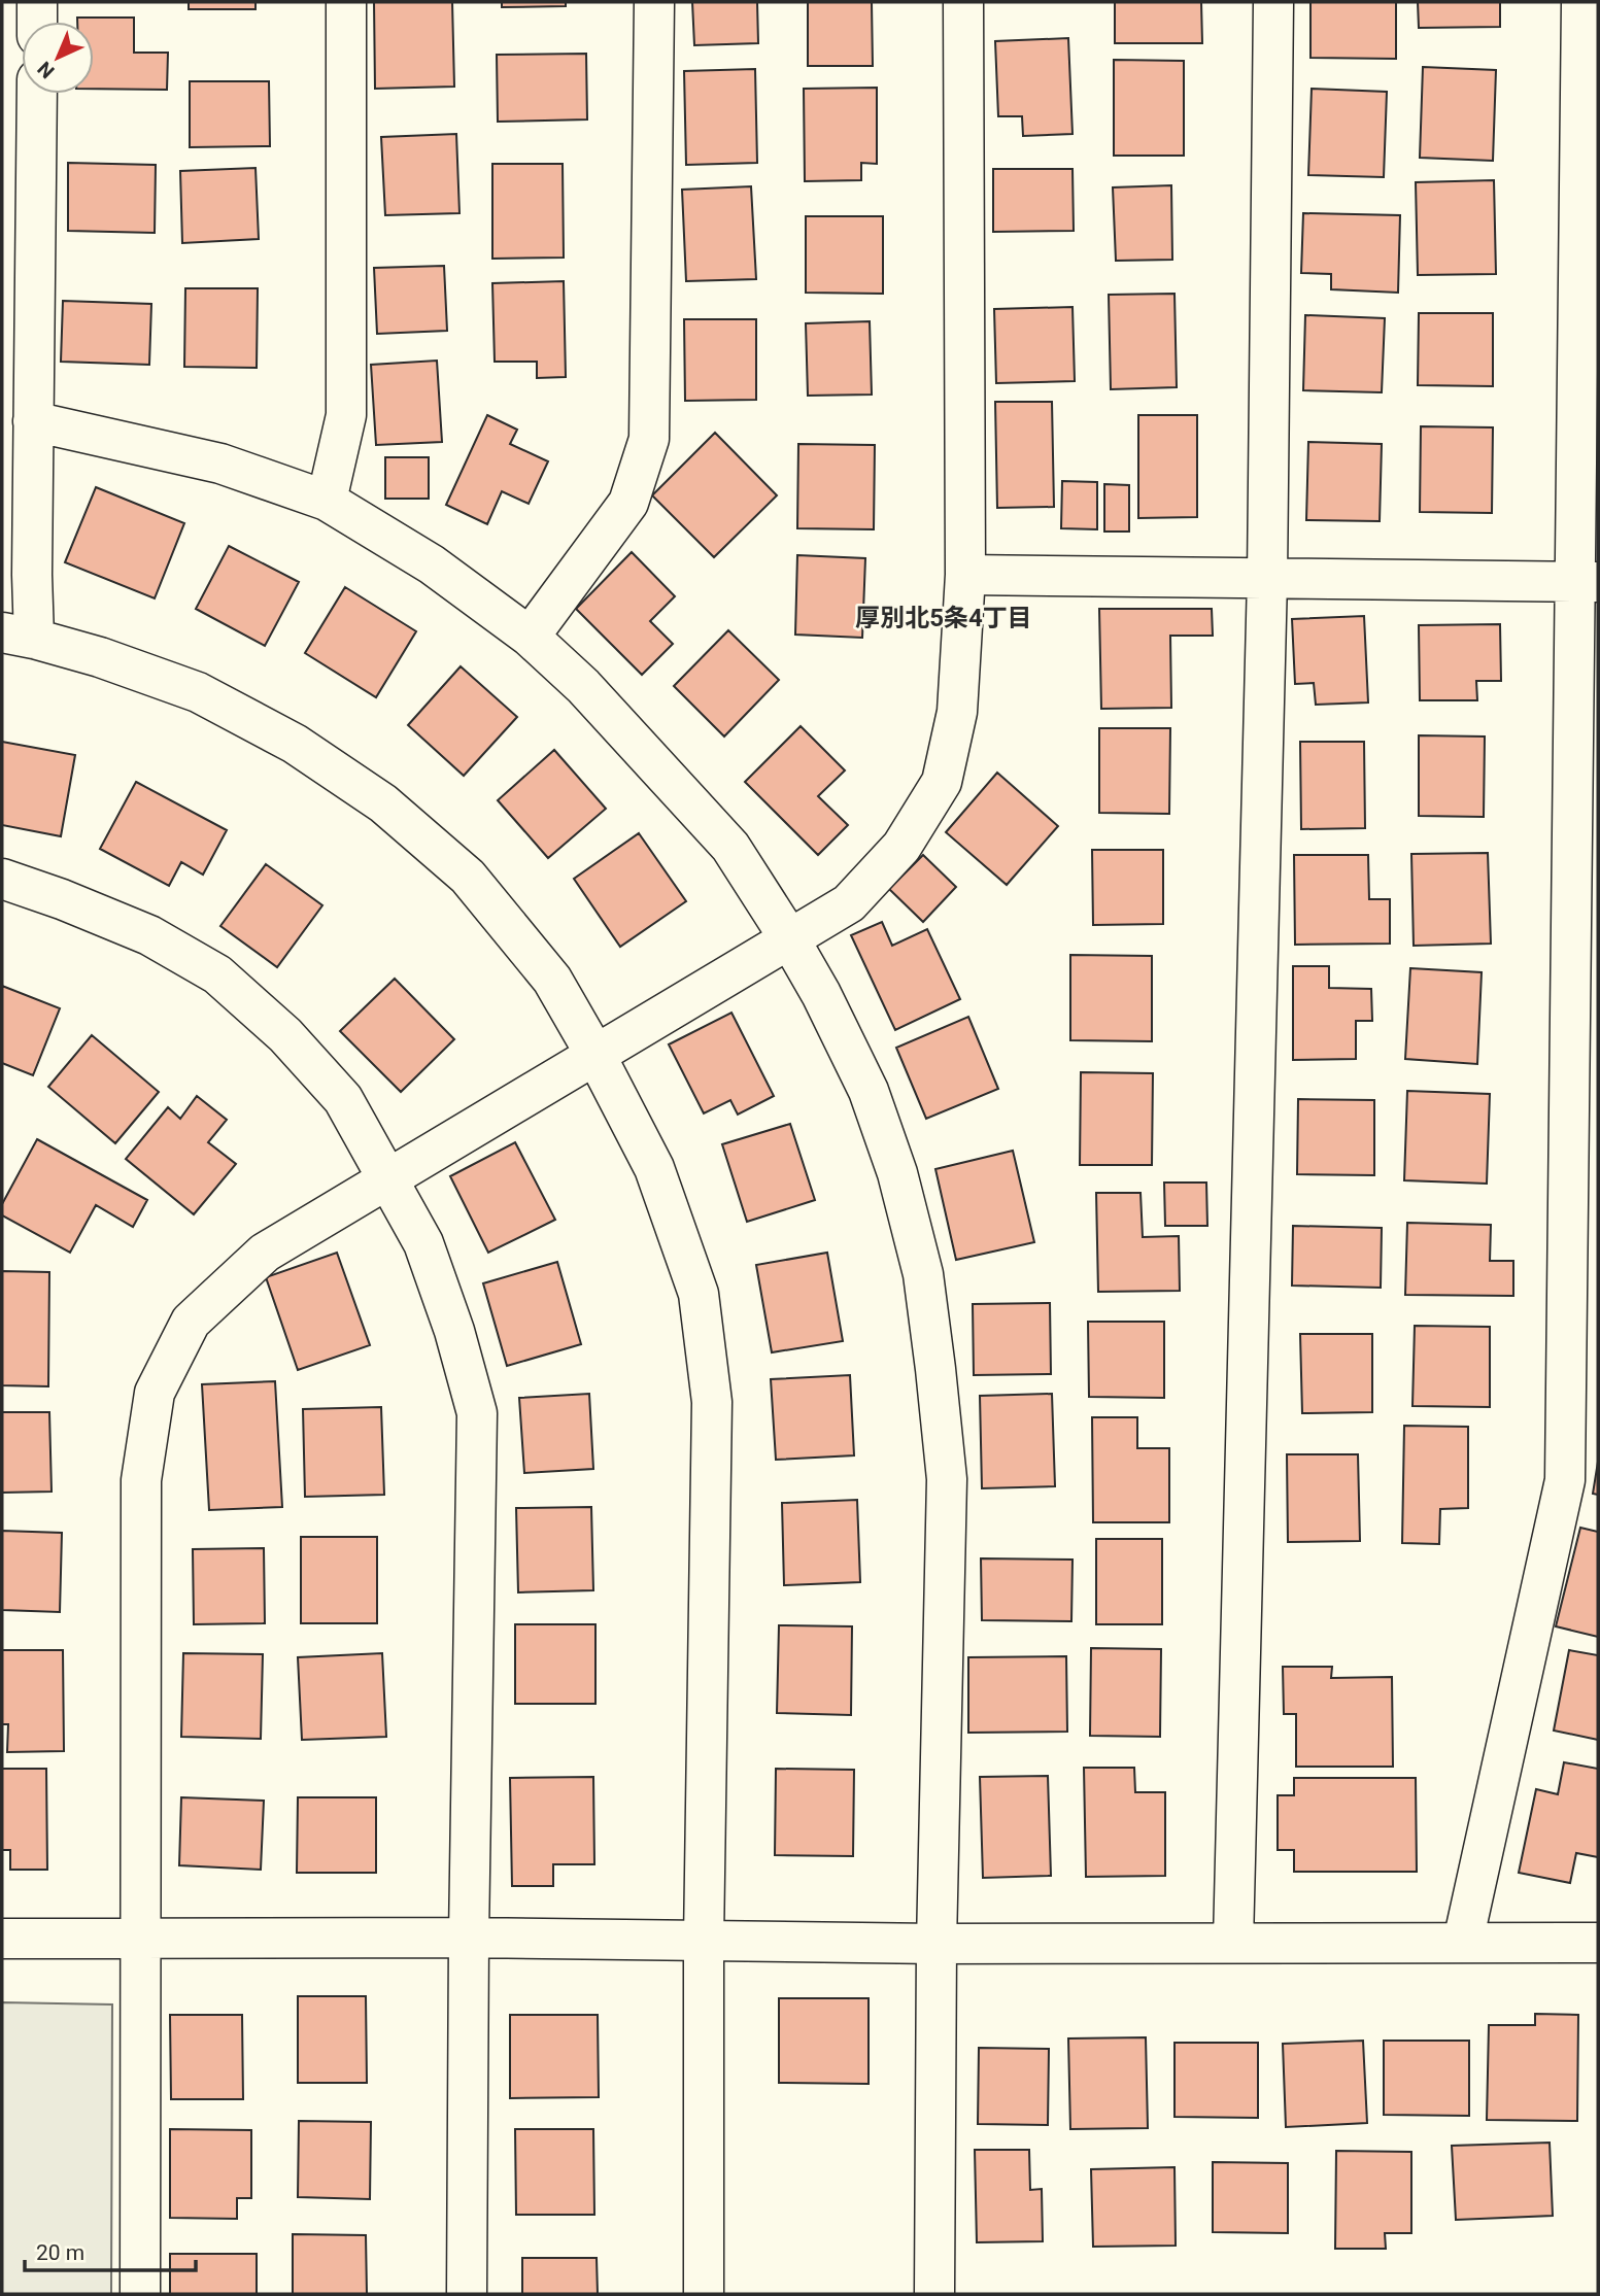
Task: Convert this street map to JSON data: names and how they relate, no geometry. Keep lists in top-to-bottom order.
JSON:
{
  "districts": ["厚別北5条4丁目"],
  "scale_bar": "20 m",
  "north": "bottom left"
}
